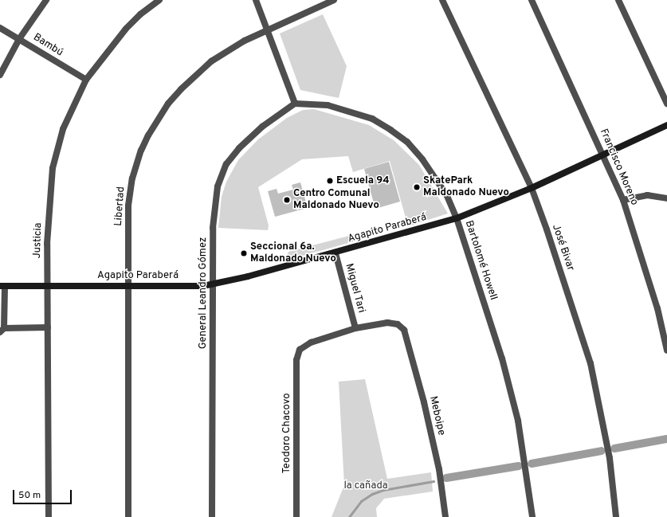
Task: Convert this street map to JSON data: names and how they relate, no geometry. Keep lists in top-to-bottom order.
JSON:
{
  "streets": {
    "street": [
      "Bambú",
      "Francisco Moreno",
      "Libertad",
      "Agapito Paraberá",
      "Justicia",
      "José Bivar",
      "Bartolomé Howell",
      "Miguel Tari",
      "General Leandro Gómez",
      "Meboipe",
      "Teodoro Chacovo"
    ]
  },
  "crossings": [
    ["Bambú", "Justicia"],
    ["Francisco Moreno", "Agapito Paraberá"],
    ["Libertad", "Agapito Paraberá"],
    ["Agapito Paraberá", "Justicia"],
    ["Agapito Paraberá", "José Bivar"],
    ["Agapito Paraberá", "Bartolomé Howell"],
    ["Agapito Paraberá", "Miguel Tari"],
    ["Agapito Paraberá", "General Leandro Gómez"],
    ["Bartolomé Howell", "General Leandro Gómez"],
    ["Miguel Tari", "Meboipe"],
    ["Miguel Tari", "Teodoro Chacovo"],
    ["Meboipe", "Teodoro Chacovo"]
  ],
  "parks": ["la cañada"],
  "places": [
    "Escuela 94",
    "SkatePark Maldonado Nuevo",
    "Centro Comunal Maldonado Nuevo",
    "Seccional 6a. Maldonado Nuevo"
  ],
  "scale_bar": "50 m"
}
